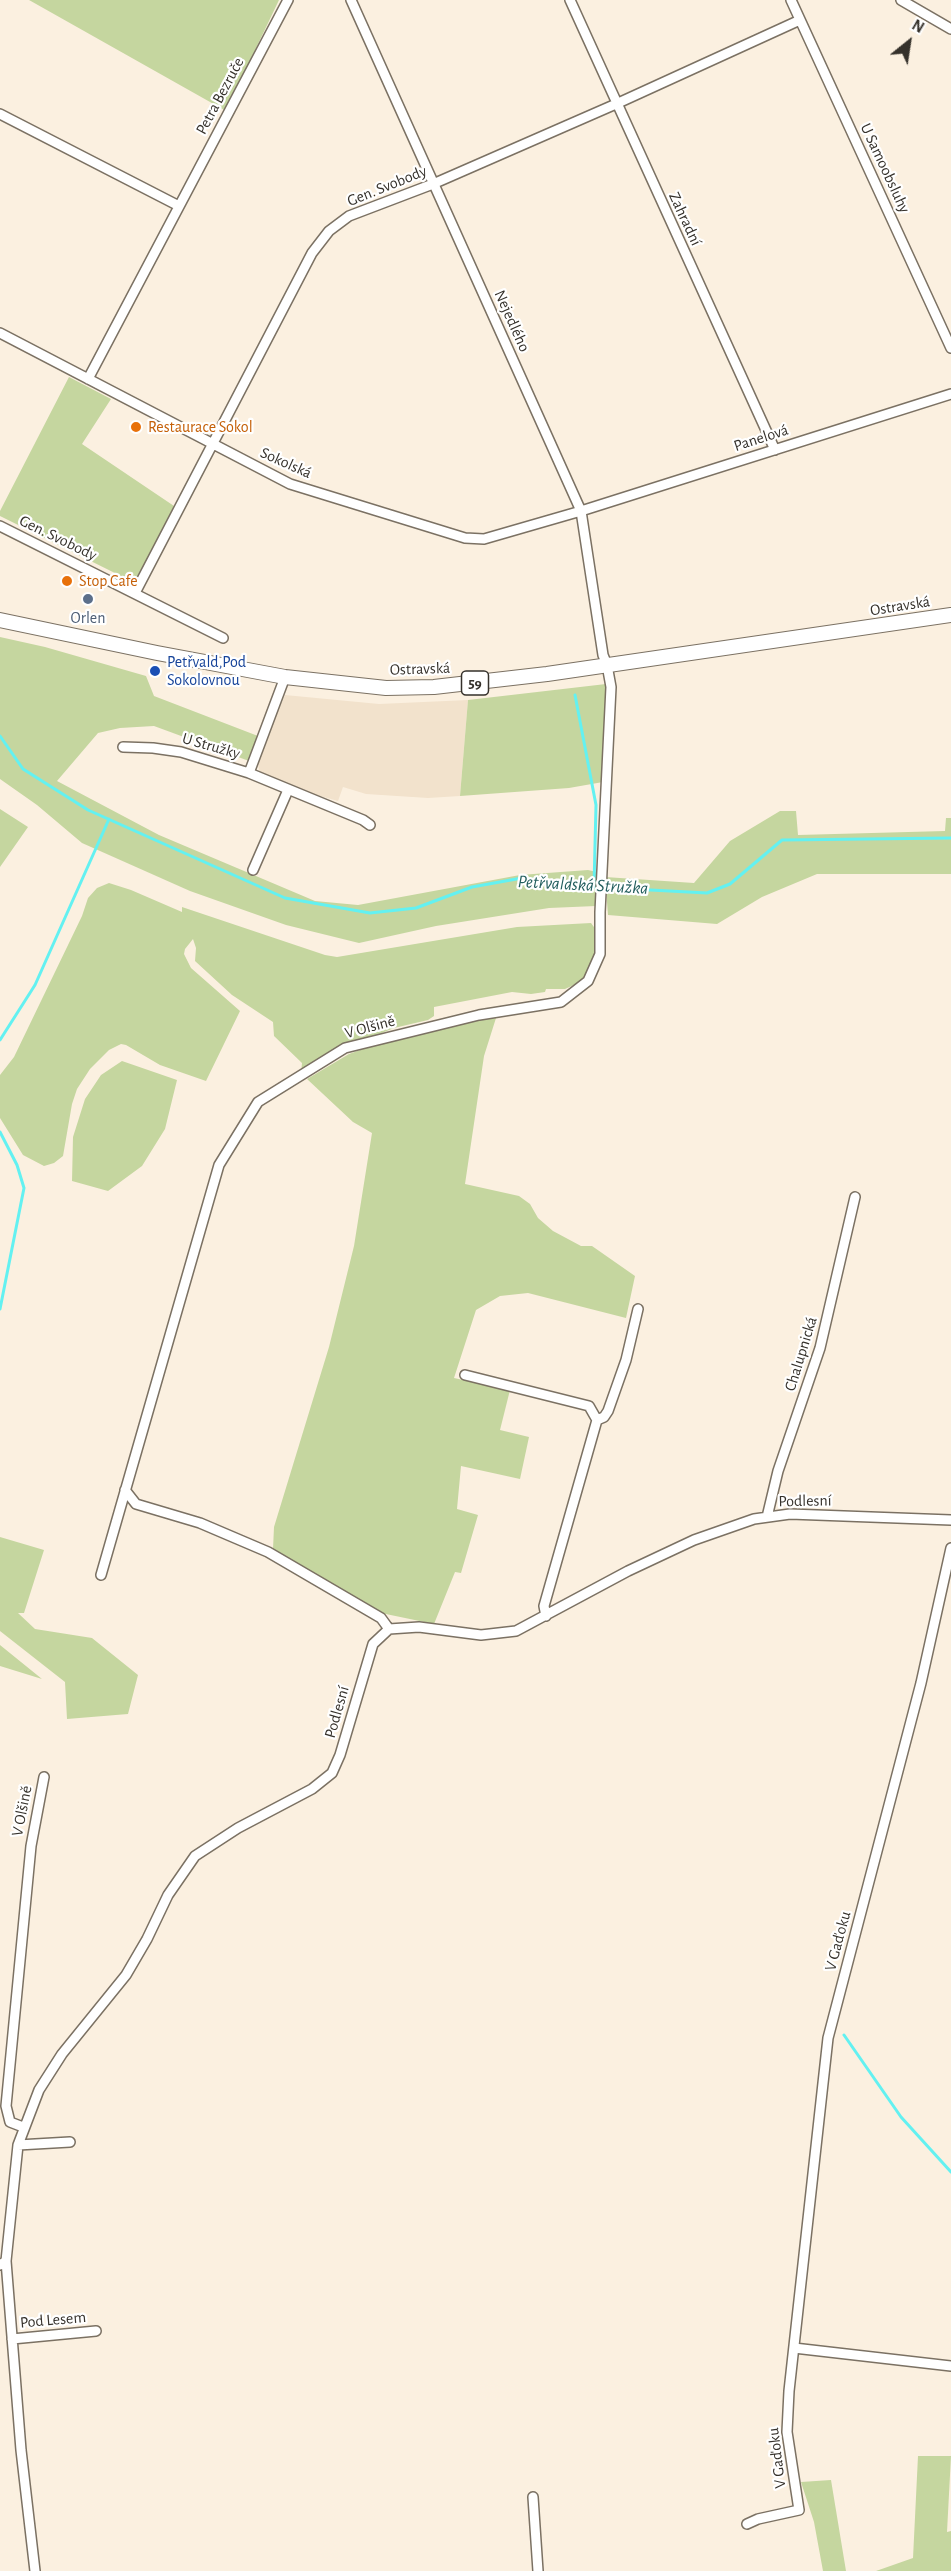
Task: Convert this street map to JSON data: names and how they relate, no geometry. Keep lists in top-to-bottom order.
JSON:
{
  "streets": {
    "main road": ["Ostravská", "59"],
    "street": [
      "Petra Bezruče",
      "U Samoobsluhy",
      "Gen. Svobody",
      "Zahradní",
      "Nejedlého",
      "Panelová",
      "Sokolská",
      "U Stružky",
      "V Olšině",
      "Chalupnická",
      "Podlesní",
      "V Gaďoku",
      "Pod Lesem"
    ]
  },
  "crossings": [
    ["Petra Bezruče", "Sokolská"],
    ["U Samoobsluhy", "Gen. Svobody"],
    ["Gen. Svobody", "Zahradní"],
    ["Gen. Svobody", "Nejedlého"],
    ["Gen. Svobody", "Sokolská"],
    ["Zahradní", "Panelová"],
    ["Nejedlého", "Panelová"],
    ["Nejedlého", "Sokolská"],
    ["Nejedlého", "Ostravská"],
    ["Nejedlého", "V Olšině"],
    ["Panelová", "Sokolská"],
    ["Ostravská", "V Olšině"],
    ["V Olšině", "Podlesní"],
    ["Chalupnická", "Podlesní"],
    ["Podlesní", "Pod Lesem"]
  ],
  "water": ["Petřvaldská Stružka"],
  "places": [
    "Restaurace Sokol",
    "Stop Cafe",
    "Orlen",
    "Petřvald,Pod Sokolovnou"
  ],
  "north": "top right"
}
